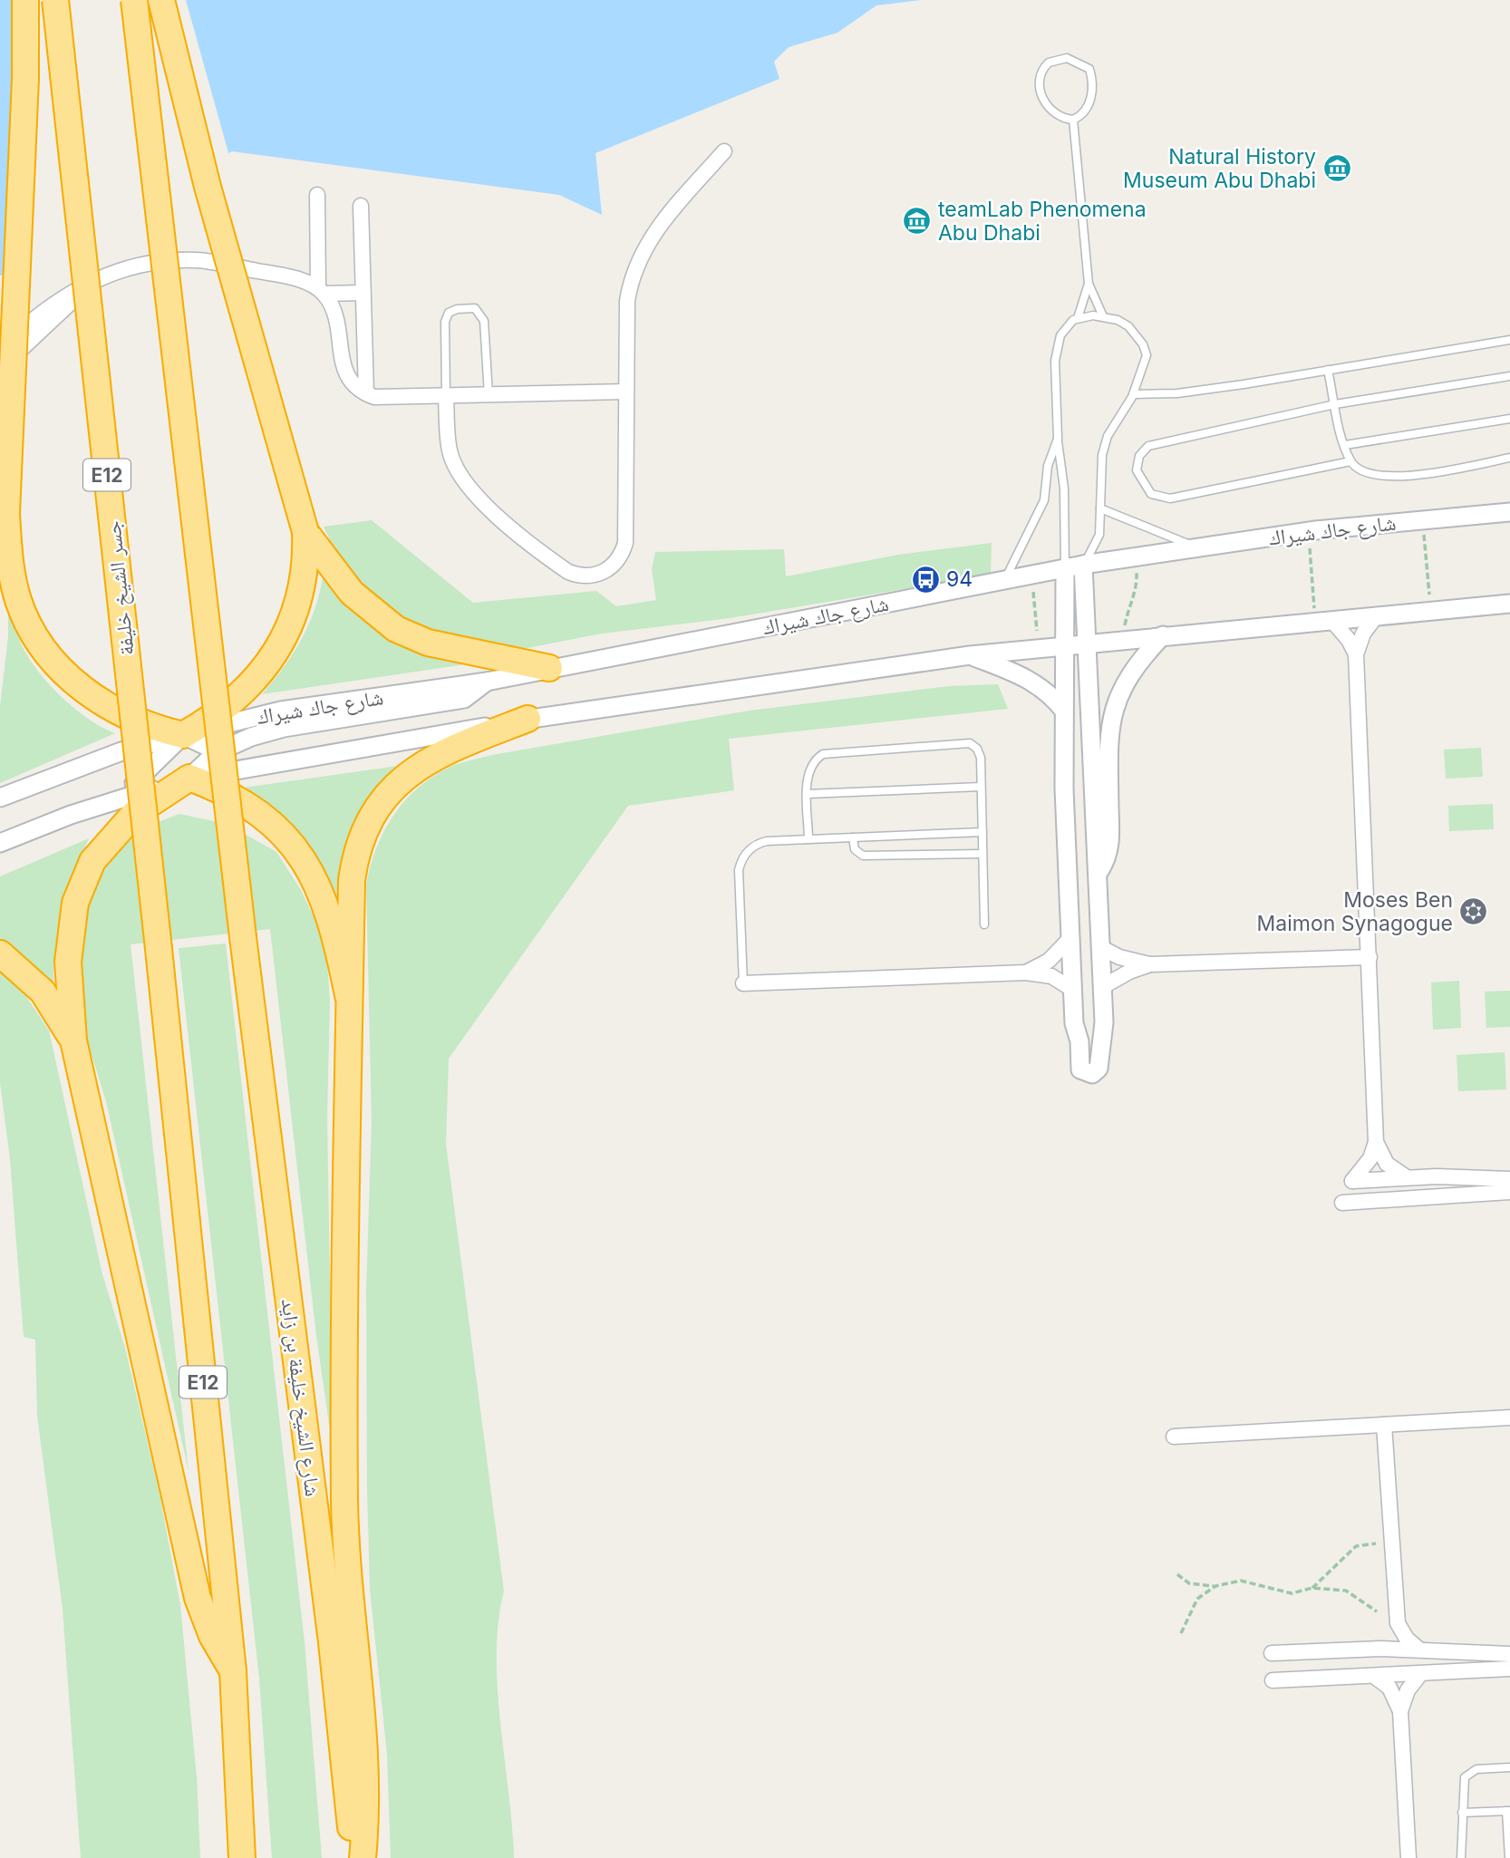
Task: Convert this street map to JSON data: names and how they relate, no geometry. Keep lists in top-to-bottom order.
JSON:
{
  "streets": {
    "highway": ["E12", "جسر الشيخ خليفة", "شارع الشيخ خليفة بن زايد"],
    "street": ["شارع جاك شيراك"]
  },
  "crossings": [
    ["E12", "جسر الشيخ خليفة"]
  ],
  "places": {
    "museum": ["Natural History Museum Abu Dhabi", "teamLab Phenomena Abu Dhabi"],
    "bus stop": ["94"],
    "synagogue": ["Moses Ben Maimon Synagogue"]
  }
}
